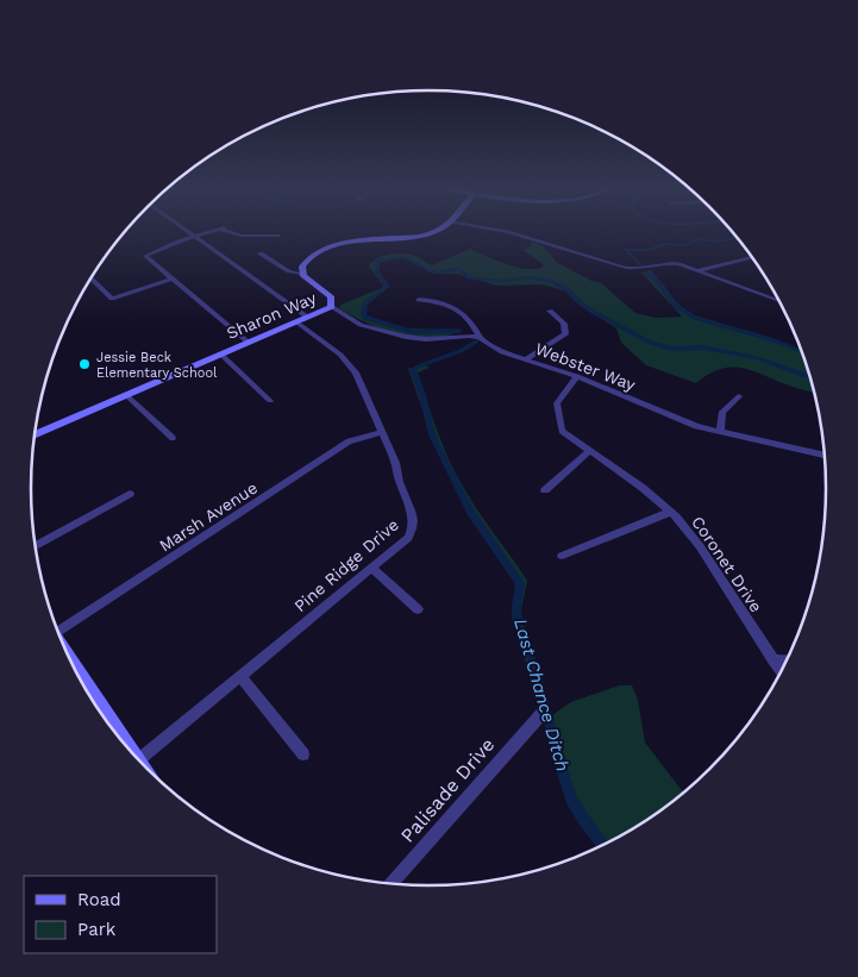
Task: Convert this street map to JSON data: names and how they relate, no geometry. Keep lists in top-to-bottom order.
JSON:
{
  "streets": {
    "street": [
      "Sharon Way",
      "Webster Way",
      "Marsh Avenue",
      "Coronet Drive",
      "Pine Ridge Drive",
      "Palisade Drive"
    ]
  },
  "crossings": [
    ["Sharon Way", "Pine Ridge Drive"],
    ["Webster Way", "Coronet Drive"],
    ["Marsh Avenue", "Pine Ridge Drive"]
  ],
  "water": ["Last Chance Ditch"],
  "places": ["Jessie Beck Elementary School"],
  "legend": ["Road", "Park"]
}
